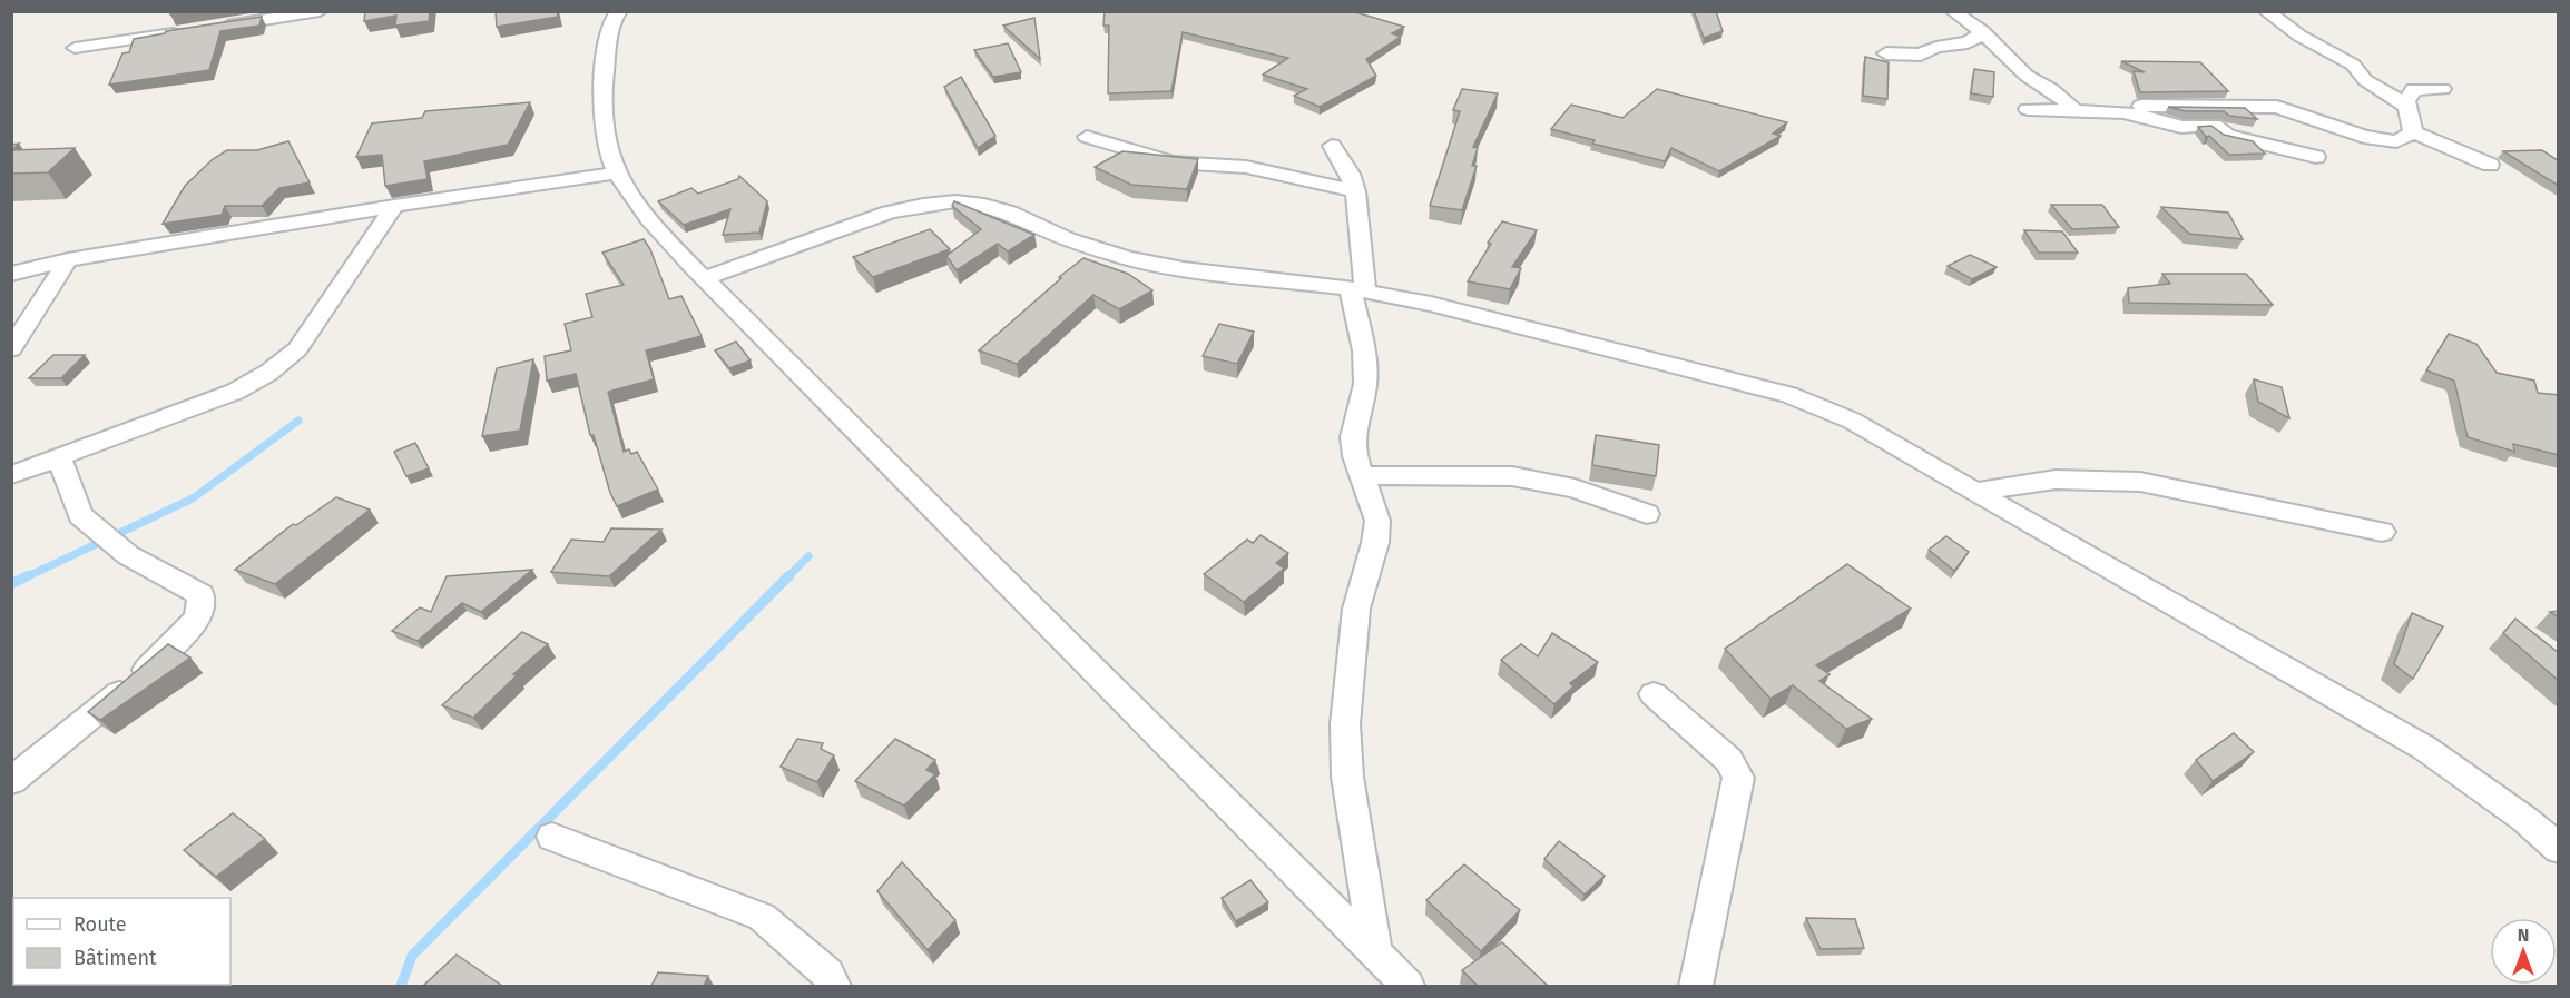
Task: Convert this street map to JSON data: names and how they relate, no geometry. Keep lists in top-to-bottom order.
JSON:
{
  "legend": ["Route", "Bâtiment"],
  "north": "top"
}
